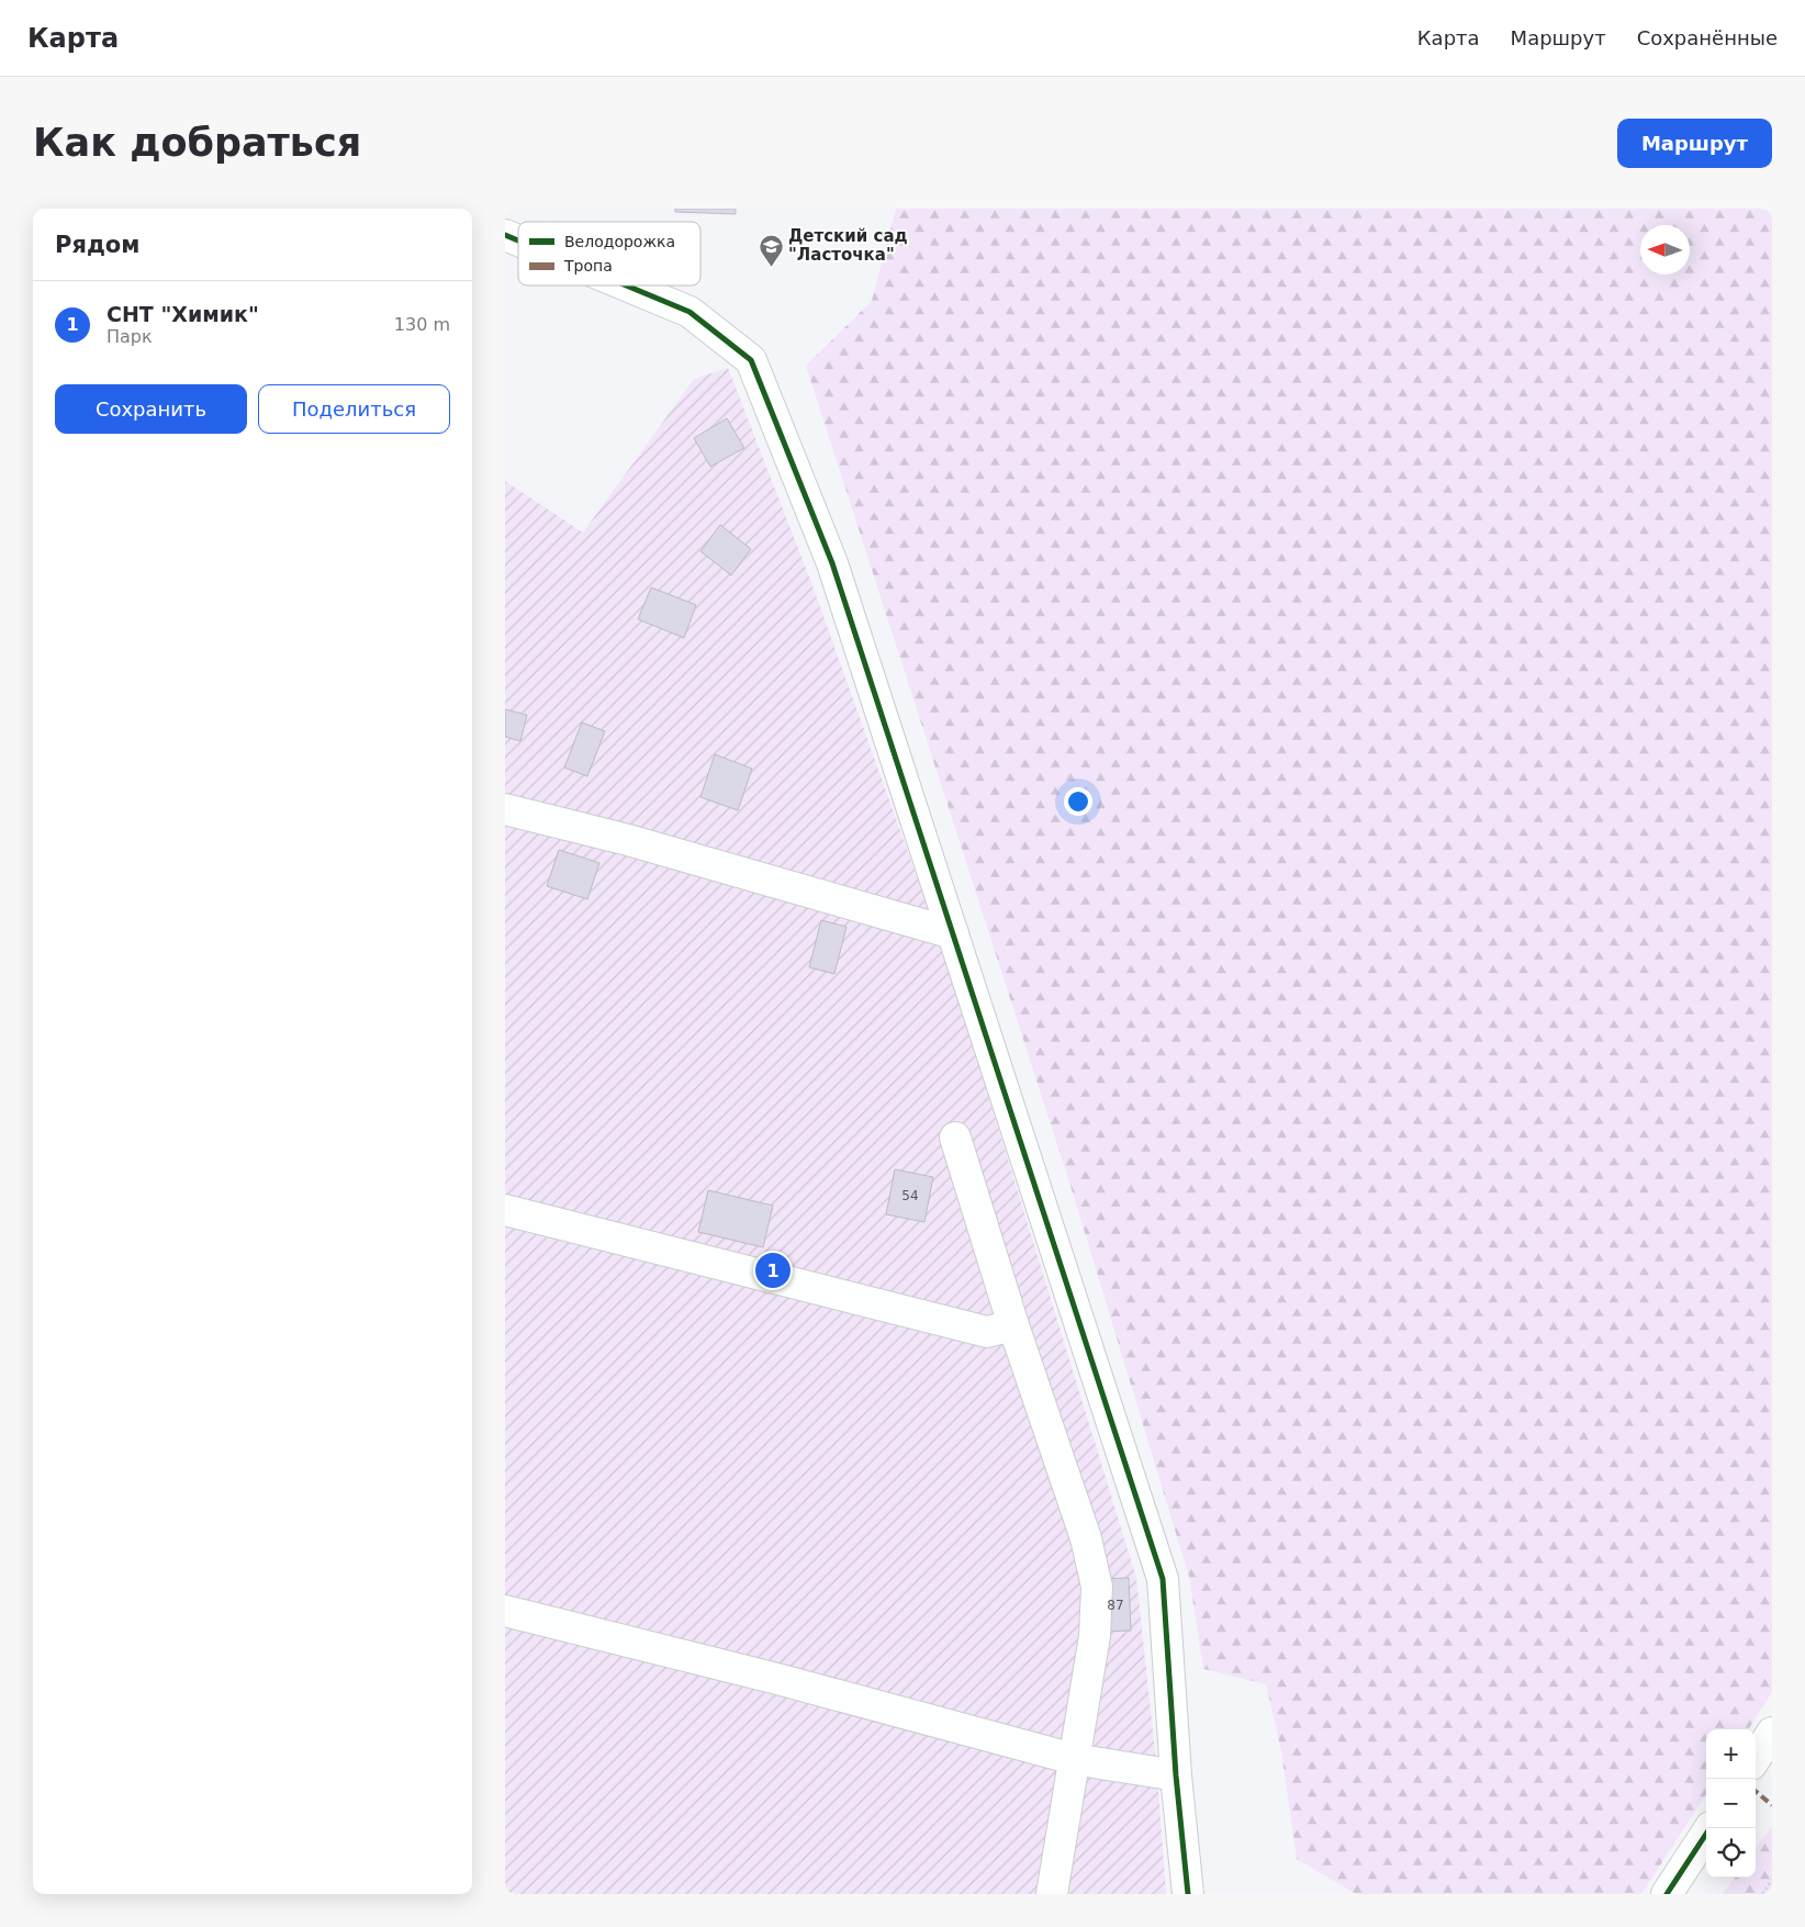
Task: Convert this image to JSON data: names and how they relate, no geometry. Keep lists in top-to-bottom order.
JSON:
{
  "places": {
    "school or university": ["Детский сад \"Ласточка\""]
  },
  "house_numbers": ["54", "87"],
  "legend": ["Велодорожка", "Тропа"],
  "north": "left",
  "page": {
    "header": "Карта",
    "nav": ["Карта", "Маршрут", "Сохранённые"],
    "buttons": [
      "Маршрут",
      ["Сохранить", "Поделиться"]
    ],
    "title": "Как добраться",
    "heading": "Рядом",
    "list": [
      {
        "mark": "1",
        "name": "СНТ \"Химик\"",
        "note": "Парк",
        "value": "130 m"
      }
    ],
    "pins": "1",
    "map_buttons": ["+", "−"]
  }
}
